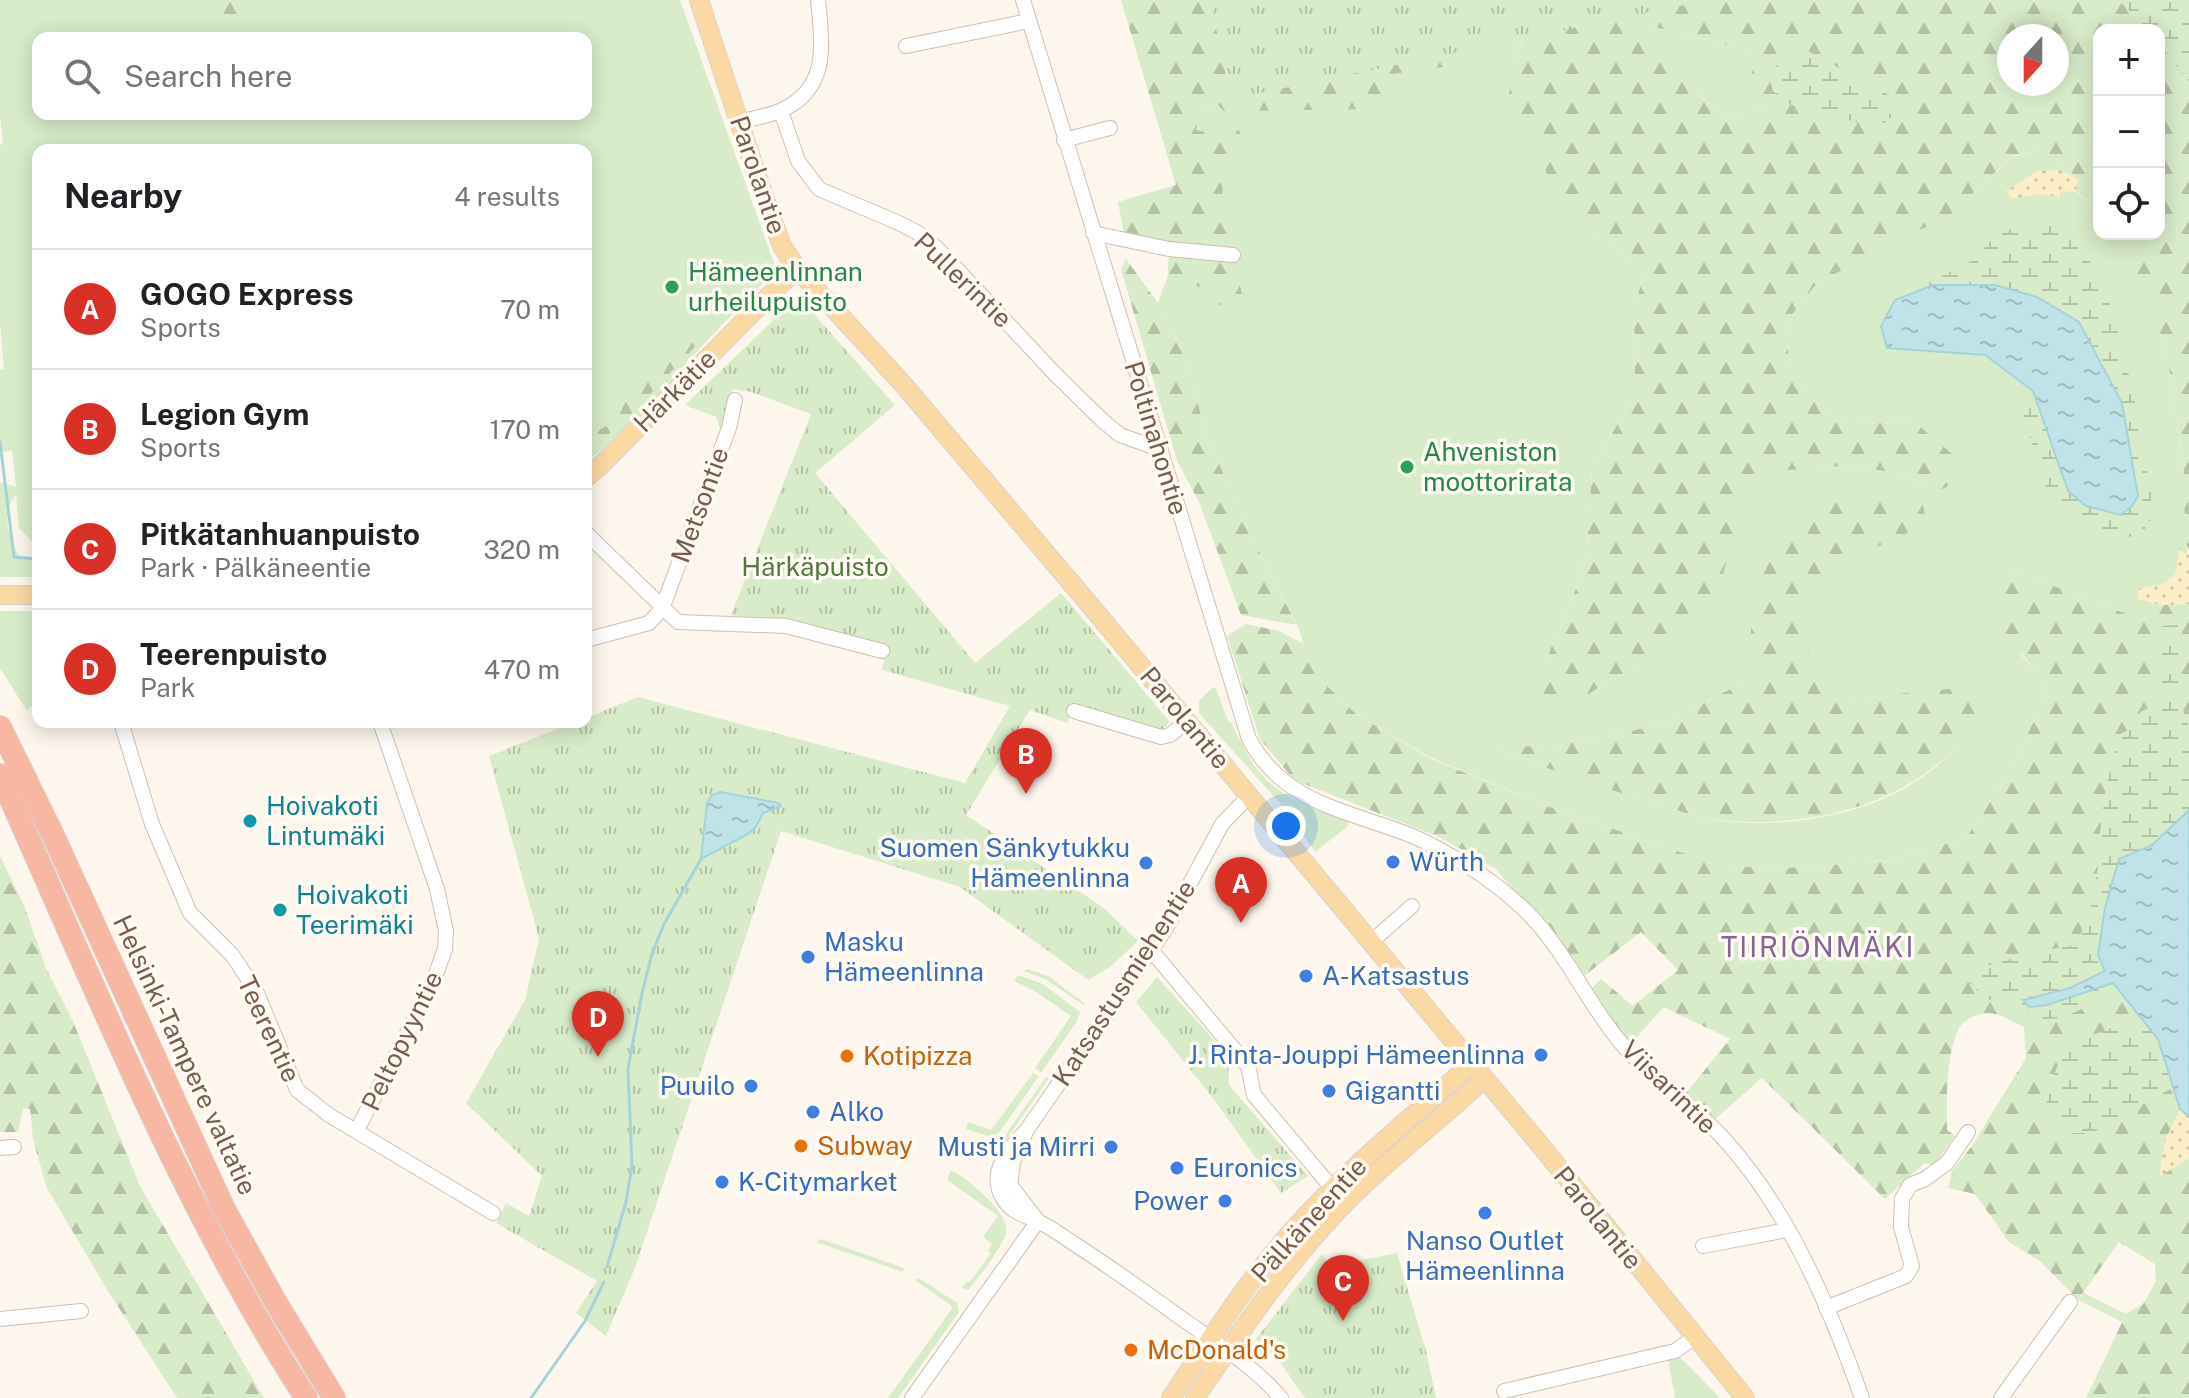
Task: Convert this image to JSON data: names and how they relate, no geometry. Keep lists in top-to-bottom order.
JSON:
{
  "streets": {
    "highway": ["Helsinki-Tampere valtatie"],
    "main road": ["Parolantie", "Härkätie", "Pälkäneentie"],
    "street": [
      "Pullerintie",
      "Poltinahontie",
      "Metsontie",
      "Katsastusmiehentie",
      "Teerentie",
      "Peltopyyntie",
      "Viisarintie"
    ]
  },
  "crossings": [
    ["Parolantie", "Härkätie"],
    ["Parolantie", "Katsastusmiehentie"],
    ["Parolantie", "Pälkäneentie"],
    ["Pullerintie", "Poltinahontie"],
    ["Poltinahontie", "Viisarintie"],
    ["Teerentie", "Peltopyyntie"]
  ],
  "districts": ["TIIRIÖNMÄKI"],
  "parks": ["Härkäpuisto"],
  "places": [
    "Hämeenlinnan urheilupuisto",
    "Ahveniston moottorirata",
    "Hoivakoti Lintumäki",
    "Würth",
    "Suomen Sänkytukku Hämeenlinna",
    "Hoivakoti Teerimäki",
    "Masku Hämeenlinna",
    "A-Katsastus",
    "J. Rinta-Jouppi Hämeenlinna",
    "Kotipizza",
    "Puuilo",
    "Gigantti",
    "Alko",
    "Subway",
    "Musti ja Mirri",
    "Euronics",
    "K-Citymarket",
    "Power",
    "Nanso Outlet Hämeenlinna",
    "McDonald's"
  ],
  "north": "bottom",
  "page": {
    "map_buttons": ["+", "−"],
    "search": "Search here",
    "heading": ["Nearby", "4 results"],
    "list": [
      {
        "mark": "A",
        "name": "GOGO Express",
        "note": "Sports",
        "value": "70 m"
      },
      {
        "mark": "B",
        "name": "Legion Gym",
        "note": "Sports",
        "value": "170 m"
      },
      {
        "mark": "C",
        "name": "Pitkätanhuanpuisto",
        "note": "Park · Pälkäneentie",
        "value": "320 m"
      },
      {
        "mark": "D",
        "name": "Teerenpuisto",
        "note": "Park",
        "value": "470 m"
      }
    ],
    "pins": [
      "B",
      "A",
      "D",
      "C"
    ]
  }
}
